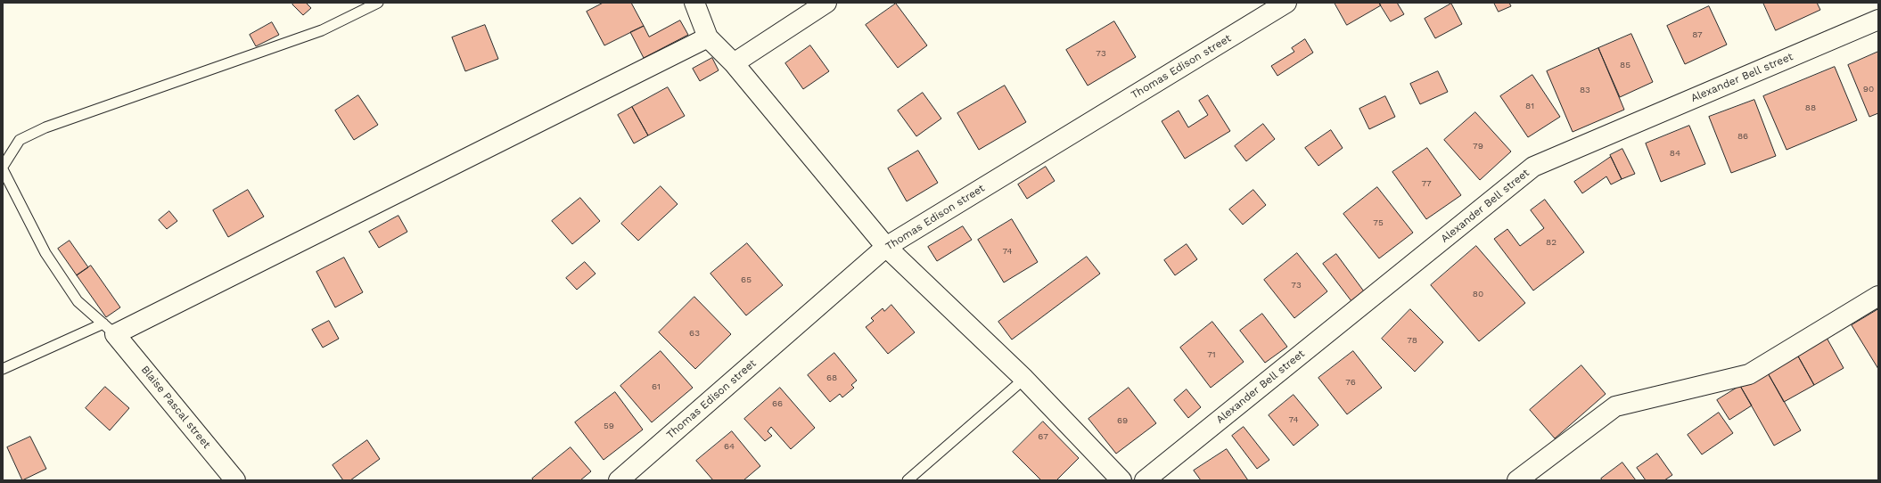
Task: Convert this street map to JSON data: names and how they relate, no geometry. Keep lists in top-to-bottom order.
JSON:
{
  "streets": {
    "street": ["Thomas Edison street", "Alexander Bell street", "Blaise Pascal street"]
  },
  "house_numbers": [
    "87",
    "73",
    "85",
    "90",
    "83",
    "81",
    "88",
    "86",
    "79",
    "84",
    "77",
    "75",
    "82",
    "74",
    "65",
    "73",
    "80",
    "63",
    "78",
    "71",
    "68",
    "76",
    "61",
    "66",
    "74",
    "69",
    "59",
    "67",
    "64"
  ]
}
